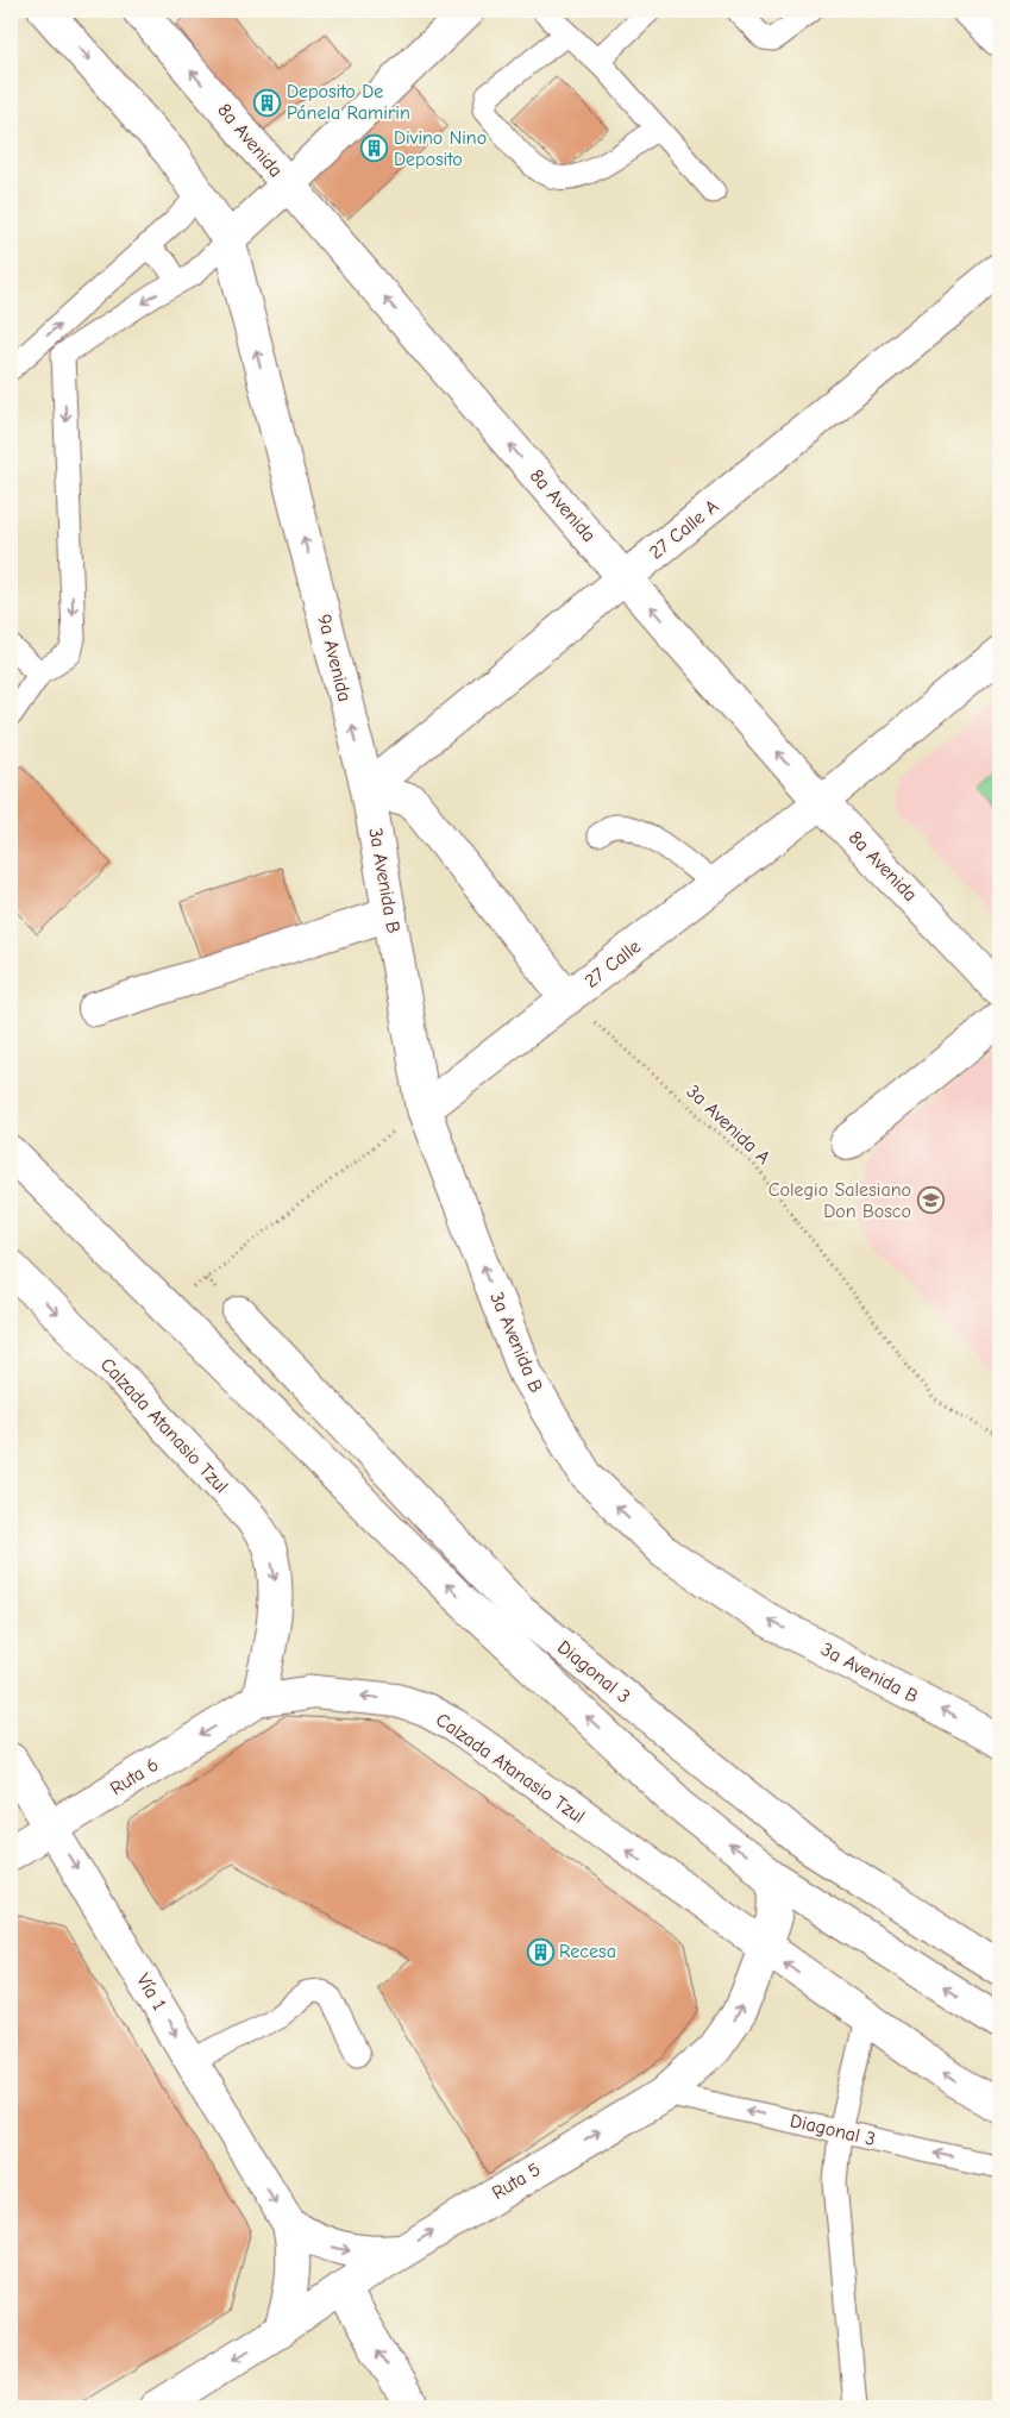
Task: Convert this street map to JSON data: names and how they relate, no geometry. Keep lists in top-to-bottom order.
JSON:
{
  "streets": {
    "street": [
      "8a Avenida",
      "27 Calle A",
      "9a Avenida",
      "3a Avenida B",
      "27 Calle",
      "Calzada Atanasio Tzul",
      "Diagonal 3",
      "Ruta 6",
      "Vía 1",
      "Ruta 5"
    ],
    "path": ["3a Avenida A"]
  },
  "crossings": [
    ["8a Avenida", "27 Calle A"],
    ["8a Avenida", "27 Calle"],
    ["27 Calle A", "9a Avenida"],
    ["27 Calle A", "3a Avenida B"],
    ["9a Avenida", "3a Avenida B"],
    ["3a Avenida B", "27 Calle"],
    ["27 Calle", "3a Avenida A"],
    ["Calzada Atanasio Tzul", "Ruta 6"],
    ["Calzada Atanasio Tzul", "Ruta 5"],
    ["Diagonal 3", "Ruta 5"],
    ["Ruta 6", "Vía 1"],
    ["Vía 1", "Ruta 5"]
  ],
  "one_way": [
    "8a Avenida",
    "9a Avenida",
    "Ruta 6",
    "Vía 1"
  ],
  "places": {
    "building": ["Deposito De Pánela Ramirin", "Divino Nino Deposito", "Recesa"],
    "school or university": ["Colegio Salesiano Don Bosco"]
  }
}
